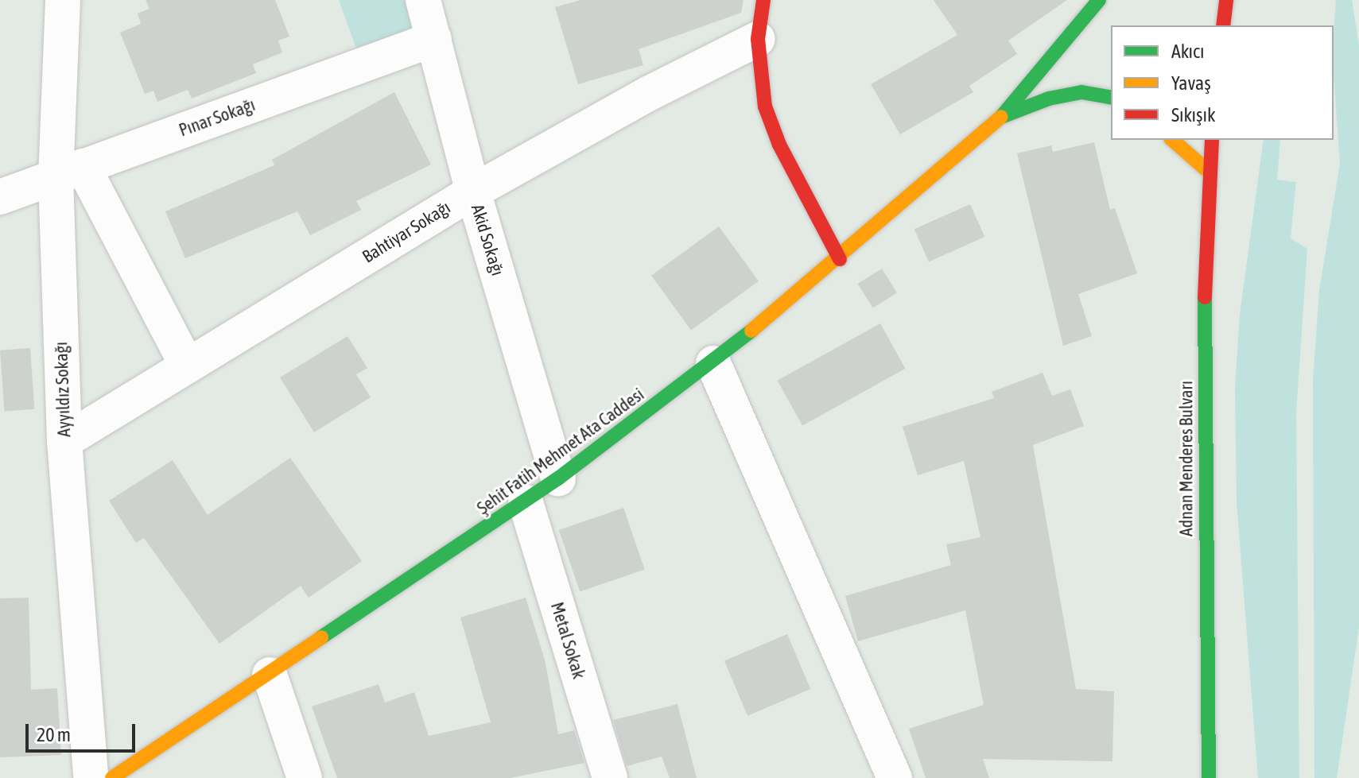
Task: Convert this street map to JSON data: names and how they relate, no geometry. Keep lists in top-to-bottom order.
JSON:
{
  "streets": {
    "main road": ["Şehit Fatih Mehmet Ata Caddesi", "Adnan Menderes Bulvarı"],
    "street": [
      "Pınar Sokağı",
      "Bahtiyar Sokağı",
      "Akid Sokağı",
      "Ayyıldız Sokağı",
      "Metal Sokak"
    ]
  },
  "crossings": [
    ["Pınar Sokağı", "Akid Sokağı"],
    ["Pınar Sokağı", "Ayyıldız Sokağı"],
    ["Bahtiyar Sokağı", "Akid Sokağı"],
    ["Bahtiyar Sokağı", "Ayyıldız Sokağı"],
    ["Akid Sokağı", "Şehit Fatih Mehmet Ata Caddesi"],
    ["Şehit Fatih Mehmet Ata Caddesi", "Metal Sokak"]
  ],
  "legend": ["Akıcı", "Yavaş", "Sıkışık"],
  "scale_bar": "20 m"
}
